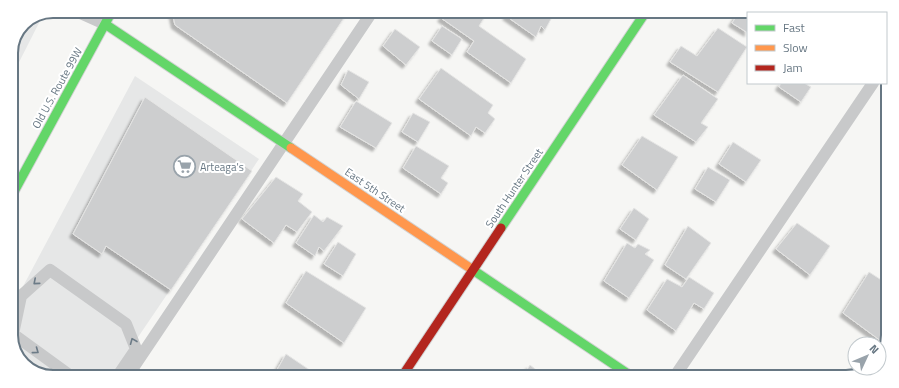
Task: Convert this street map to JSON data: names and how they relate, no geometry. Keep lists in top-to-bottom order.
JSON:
{
  "streets": {
    "street": ["Old U.S. Route 99W", "South Hunter Street", "East 5th Street"]
  },
  "crossings": [
    ["Old U.S. Route 99W", "East 5th Street"],
    ["South Hunter Street", "East 5th Street"]
  ],
  "places": {
    "supermarket": ["Arteaga's"]
  },
  "legend": ["Fast", "Slow", "Jam"],
  "north": "top right"
}
